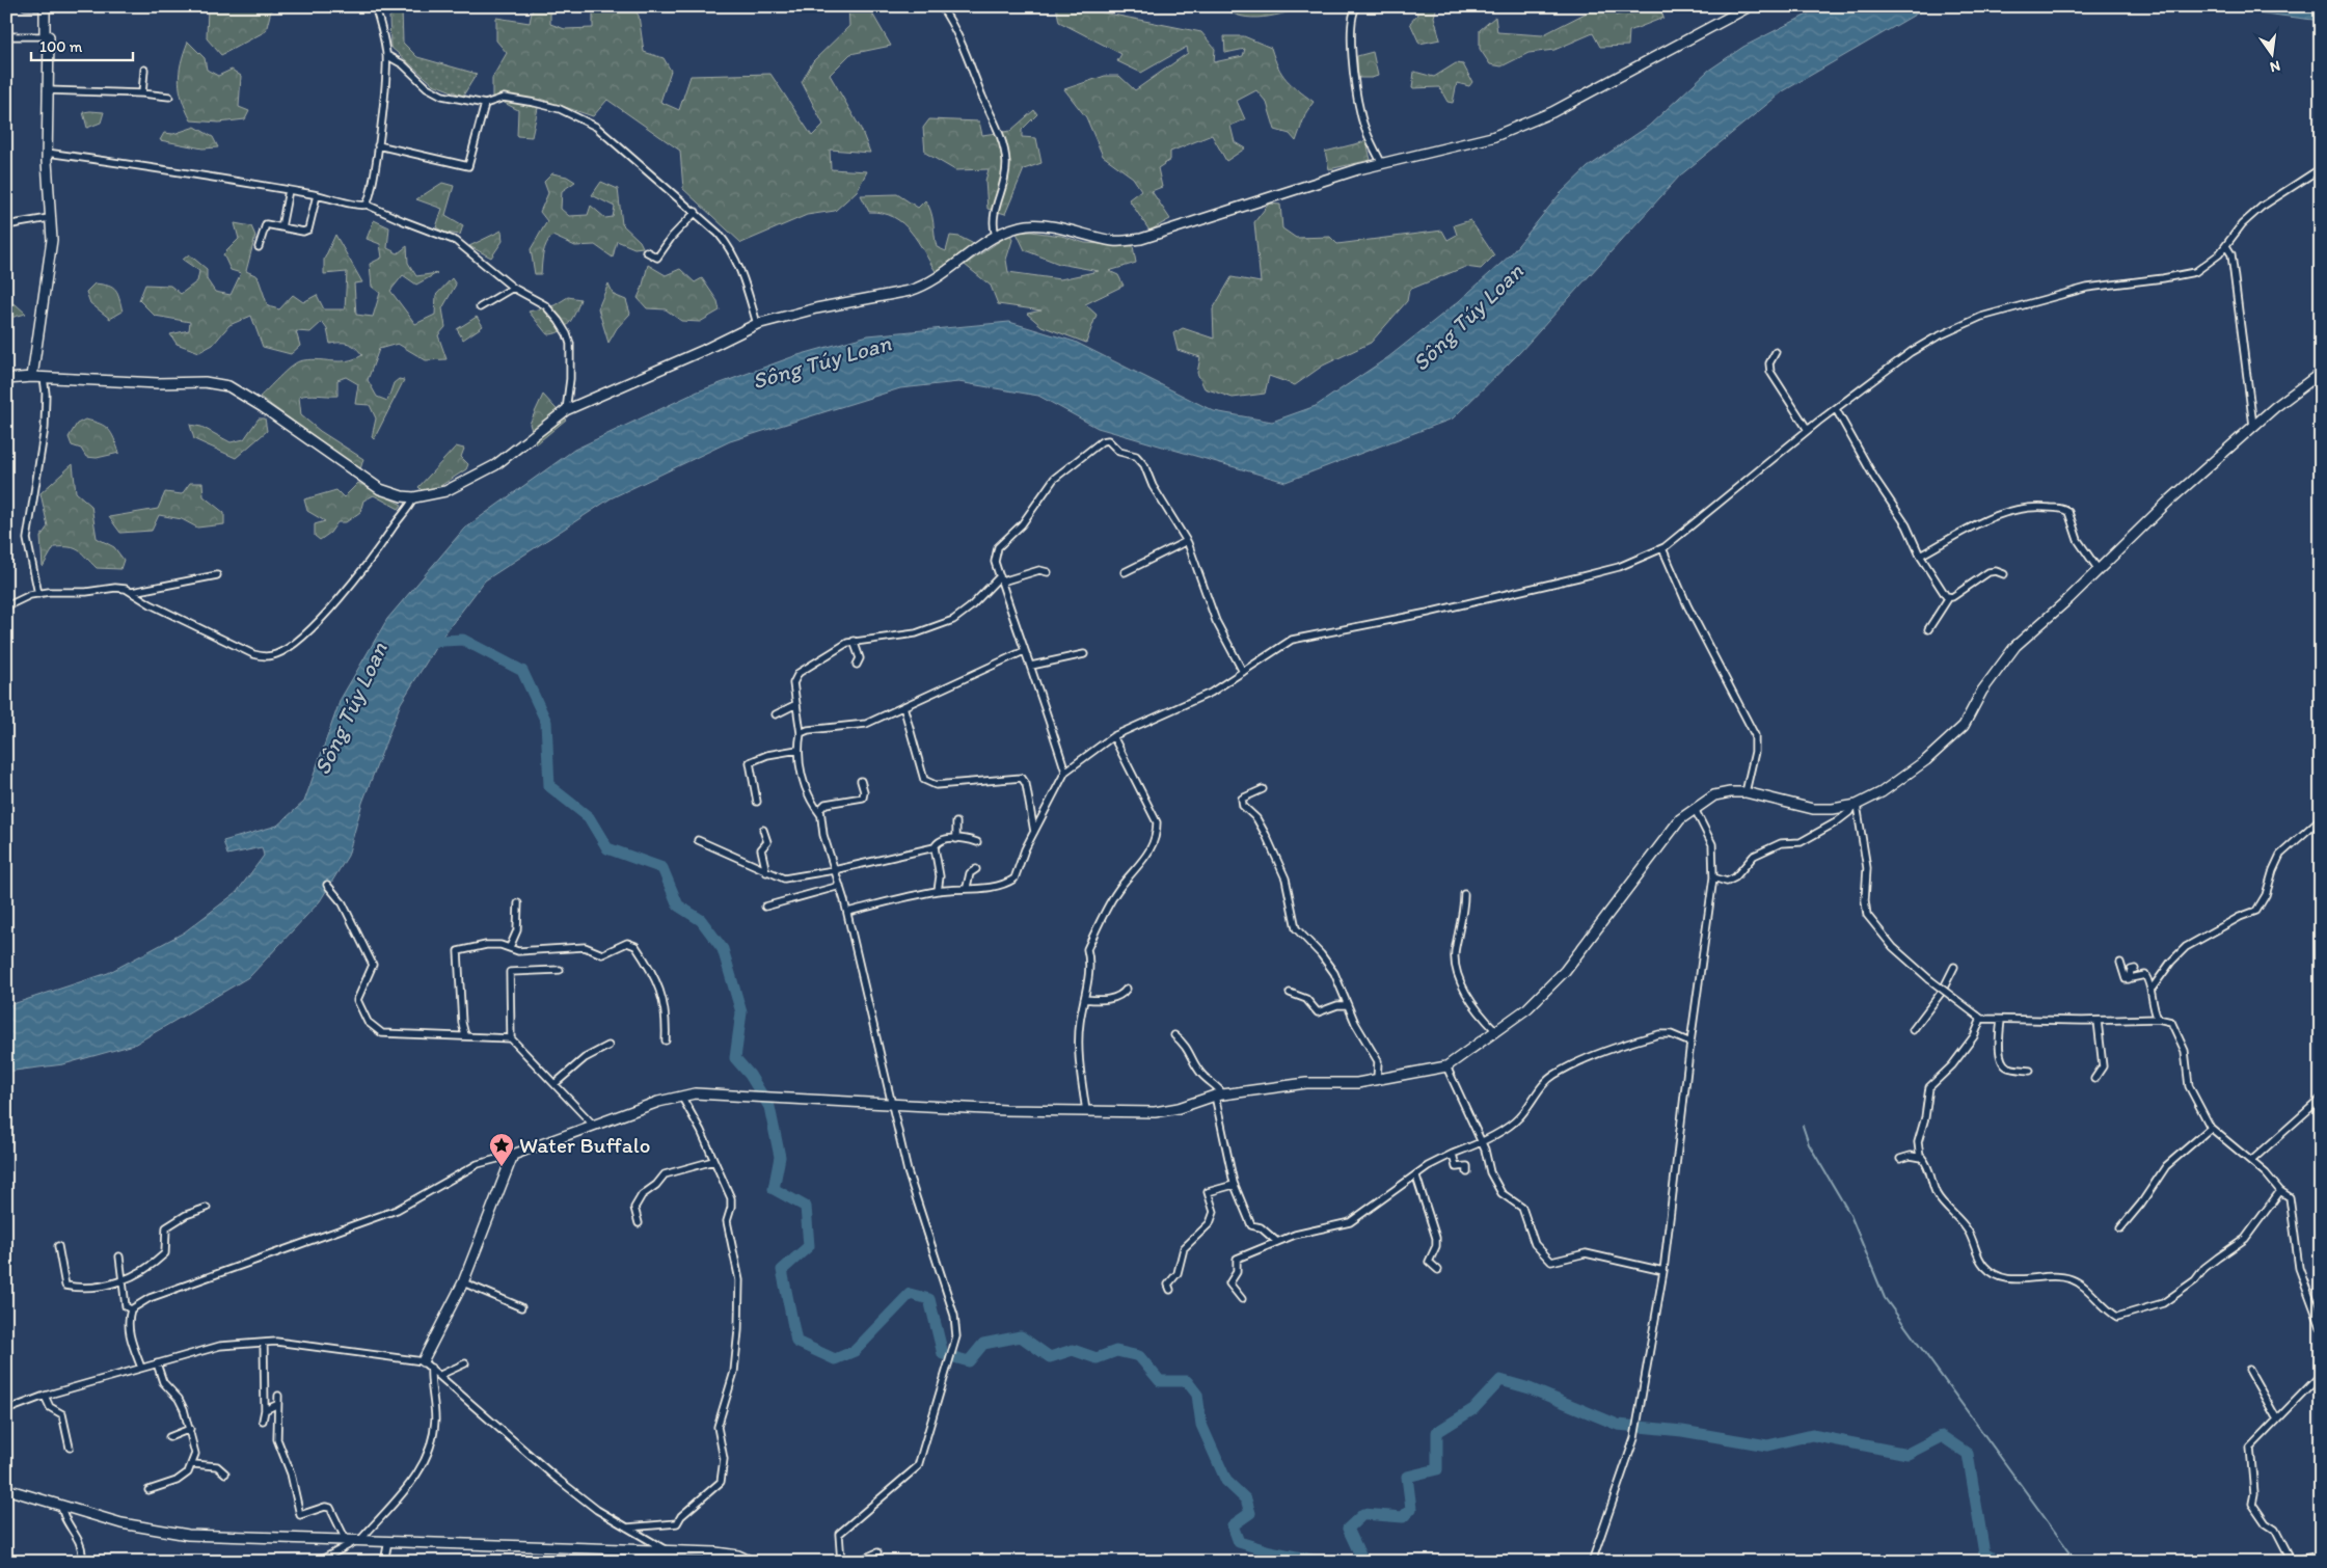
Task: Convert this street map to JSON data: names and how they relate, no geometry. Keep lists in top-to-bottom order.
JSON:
{
  "water": ["Sông Túy Loan"],
  "places": {
    "place": ["Water Buffalo"]
  },
  "scale_bar": "100 m",
  "north": "bottom"
}
